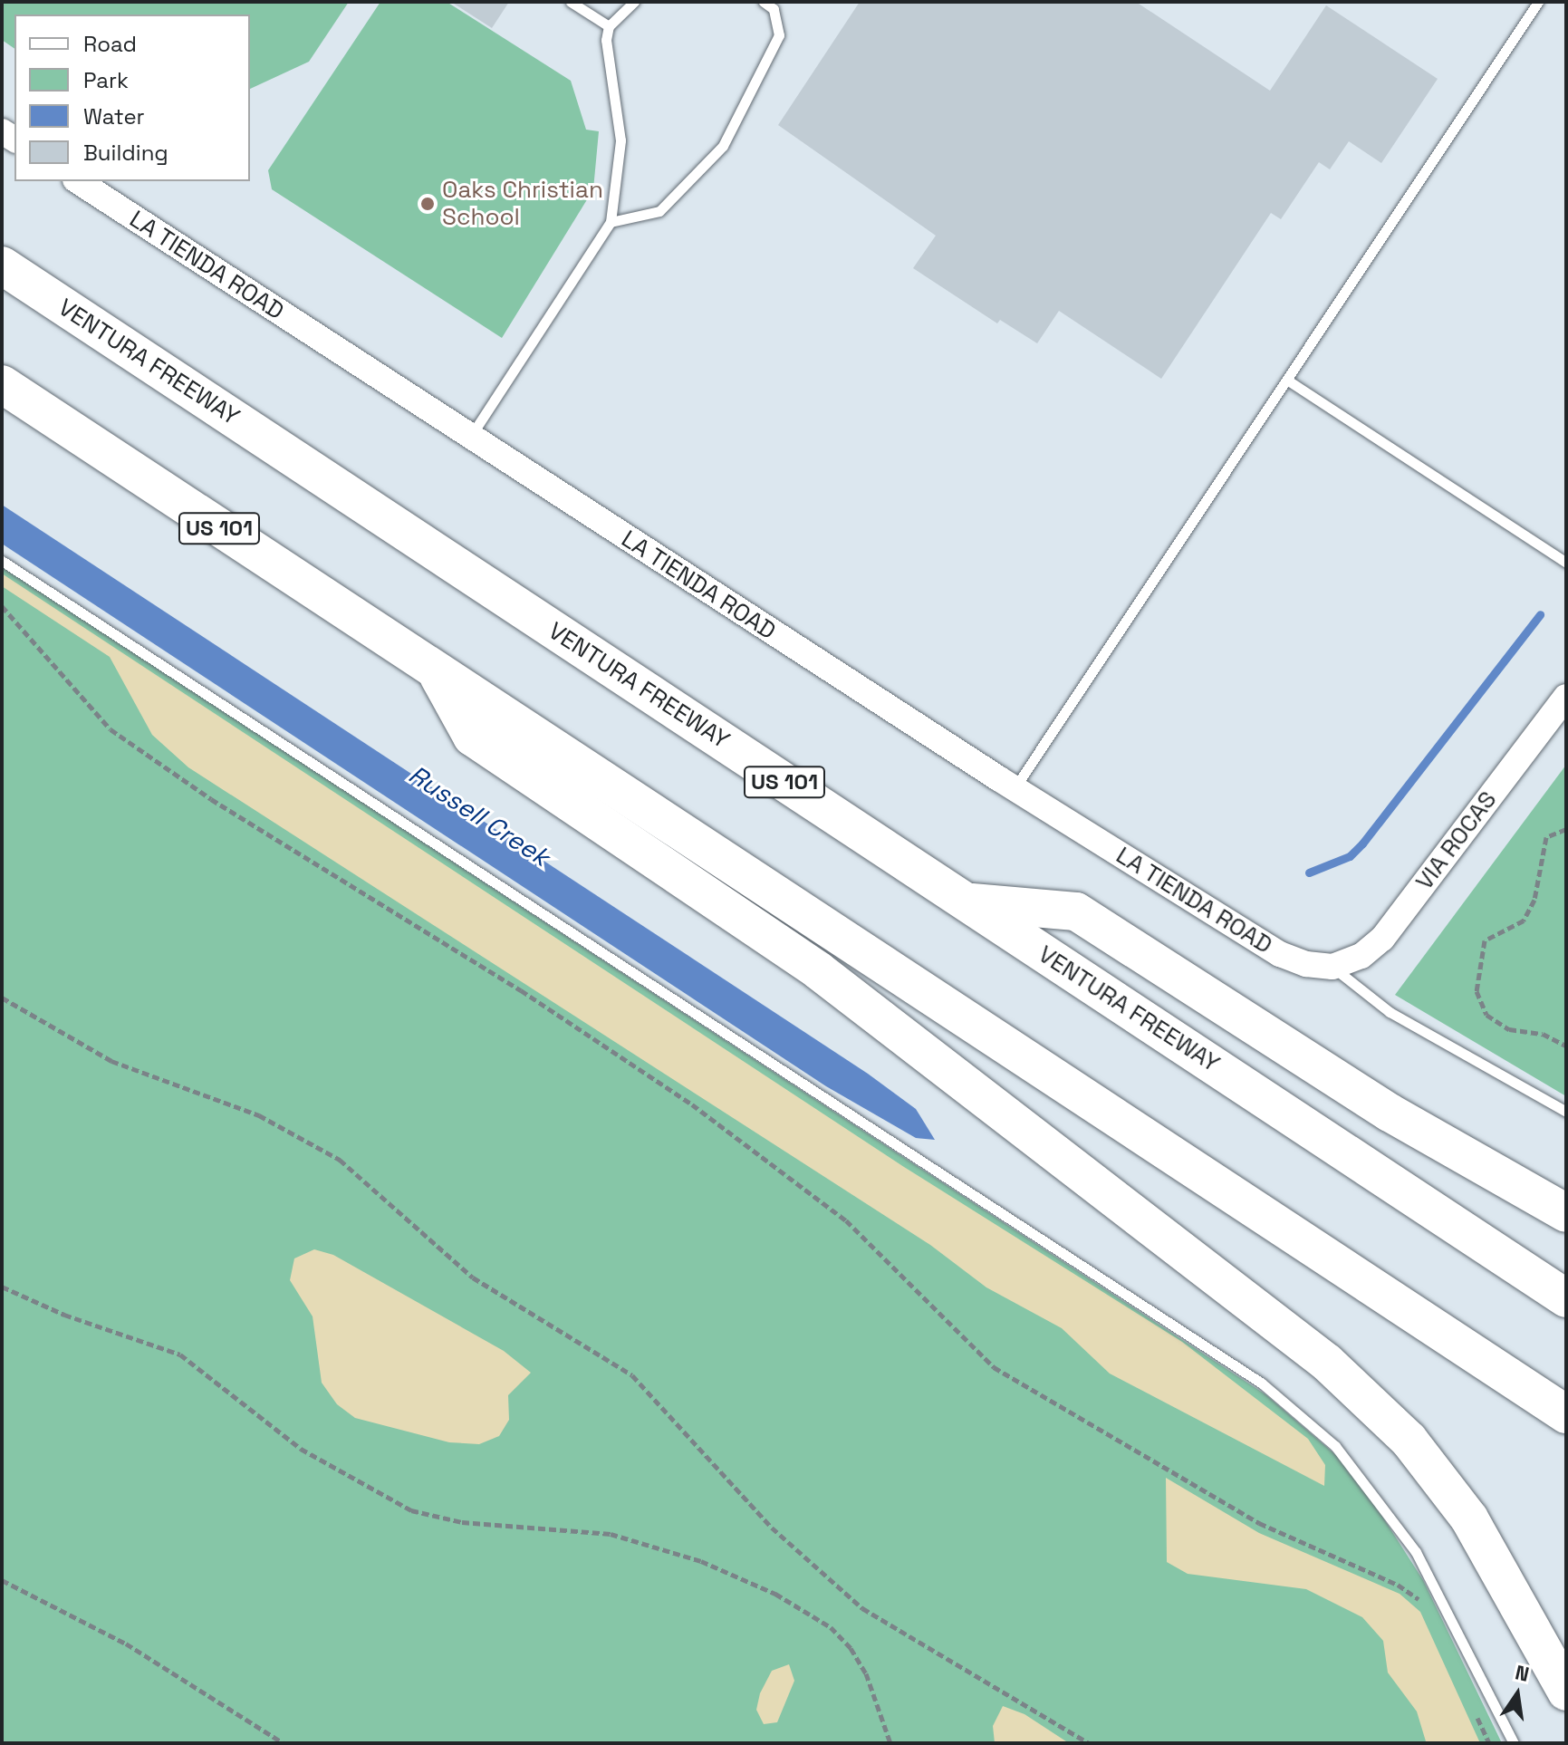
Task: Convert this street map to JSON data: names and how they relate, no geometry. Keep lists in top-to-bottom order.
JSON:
{
  "streets": {
    "highway": ["VENTURA FREEWAY", "US 101"],
    "street": ["LA TIENDA ROAD", "VIA ROCAS"]
  },
  "crossings": [
    ["LA TIENDA ROAD", "VIA ROCAS"]
  ],
  "water": ["Russell Creek"],
  "places": ["Oaks Christian School"],
  "legend": [
    "Road",
    "Park",
    "Water",
    "Building"
  ],
  "north": "top"
}
